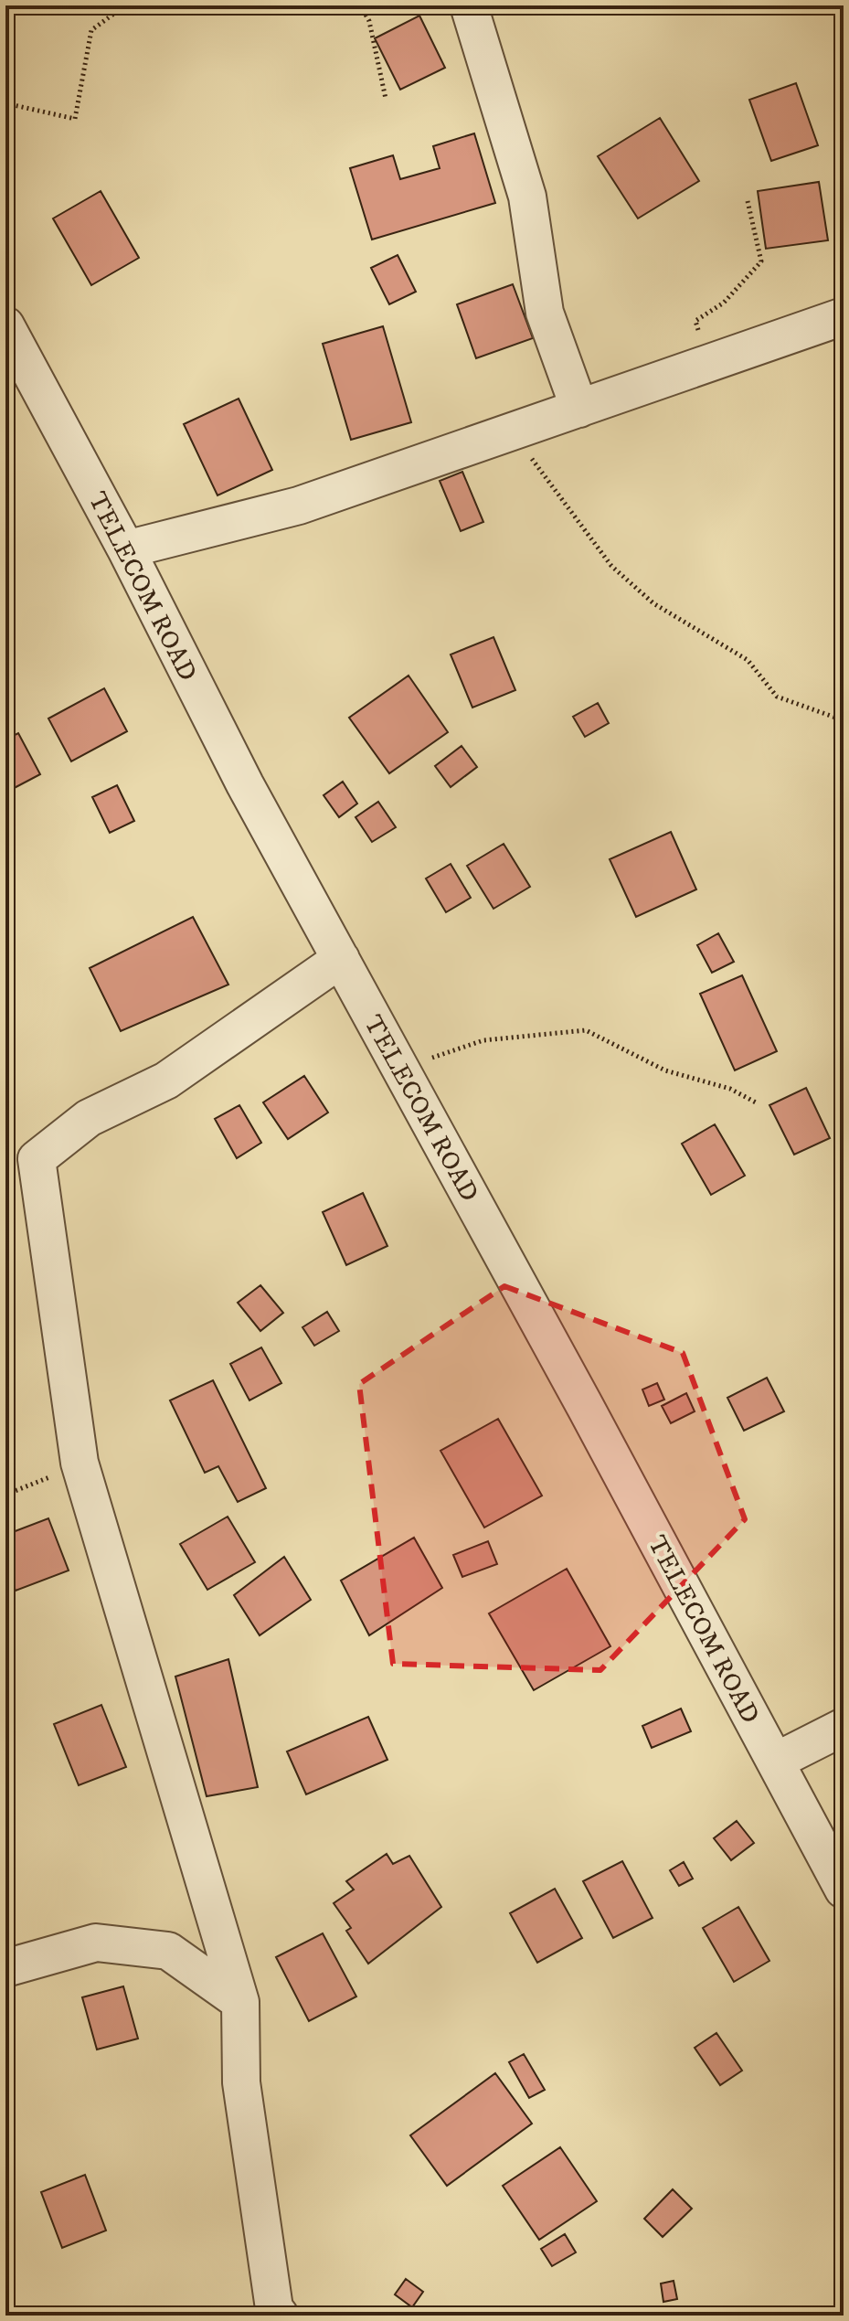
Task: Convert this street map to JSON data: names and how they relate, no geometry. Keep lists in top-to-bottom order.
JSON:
{
  "streets": {
    "street": ["TELECOM ROAD"]
  }
}
